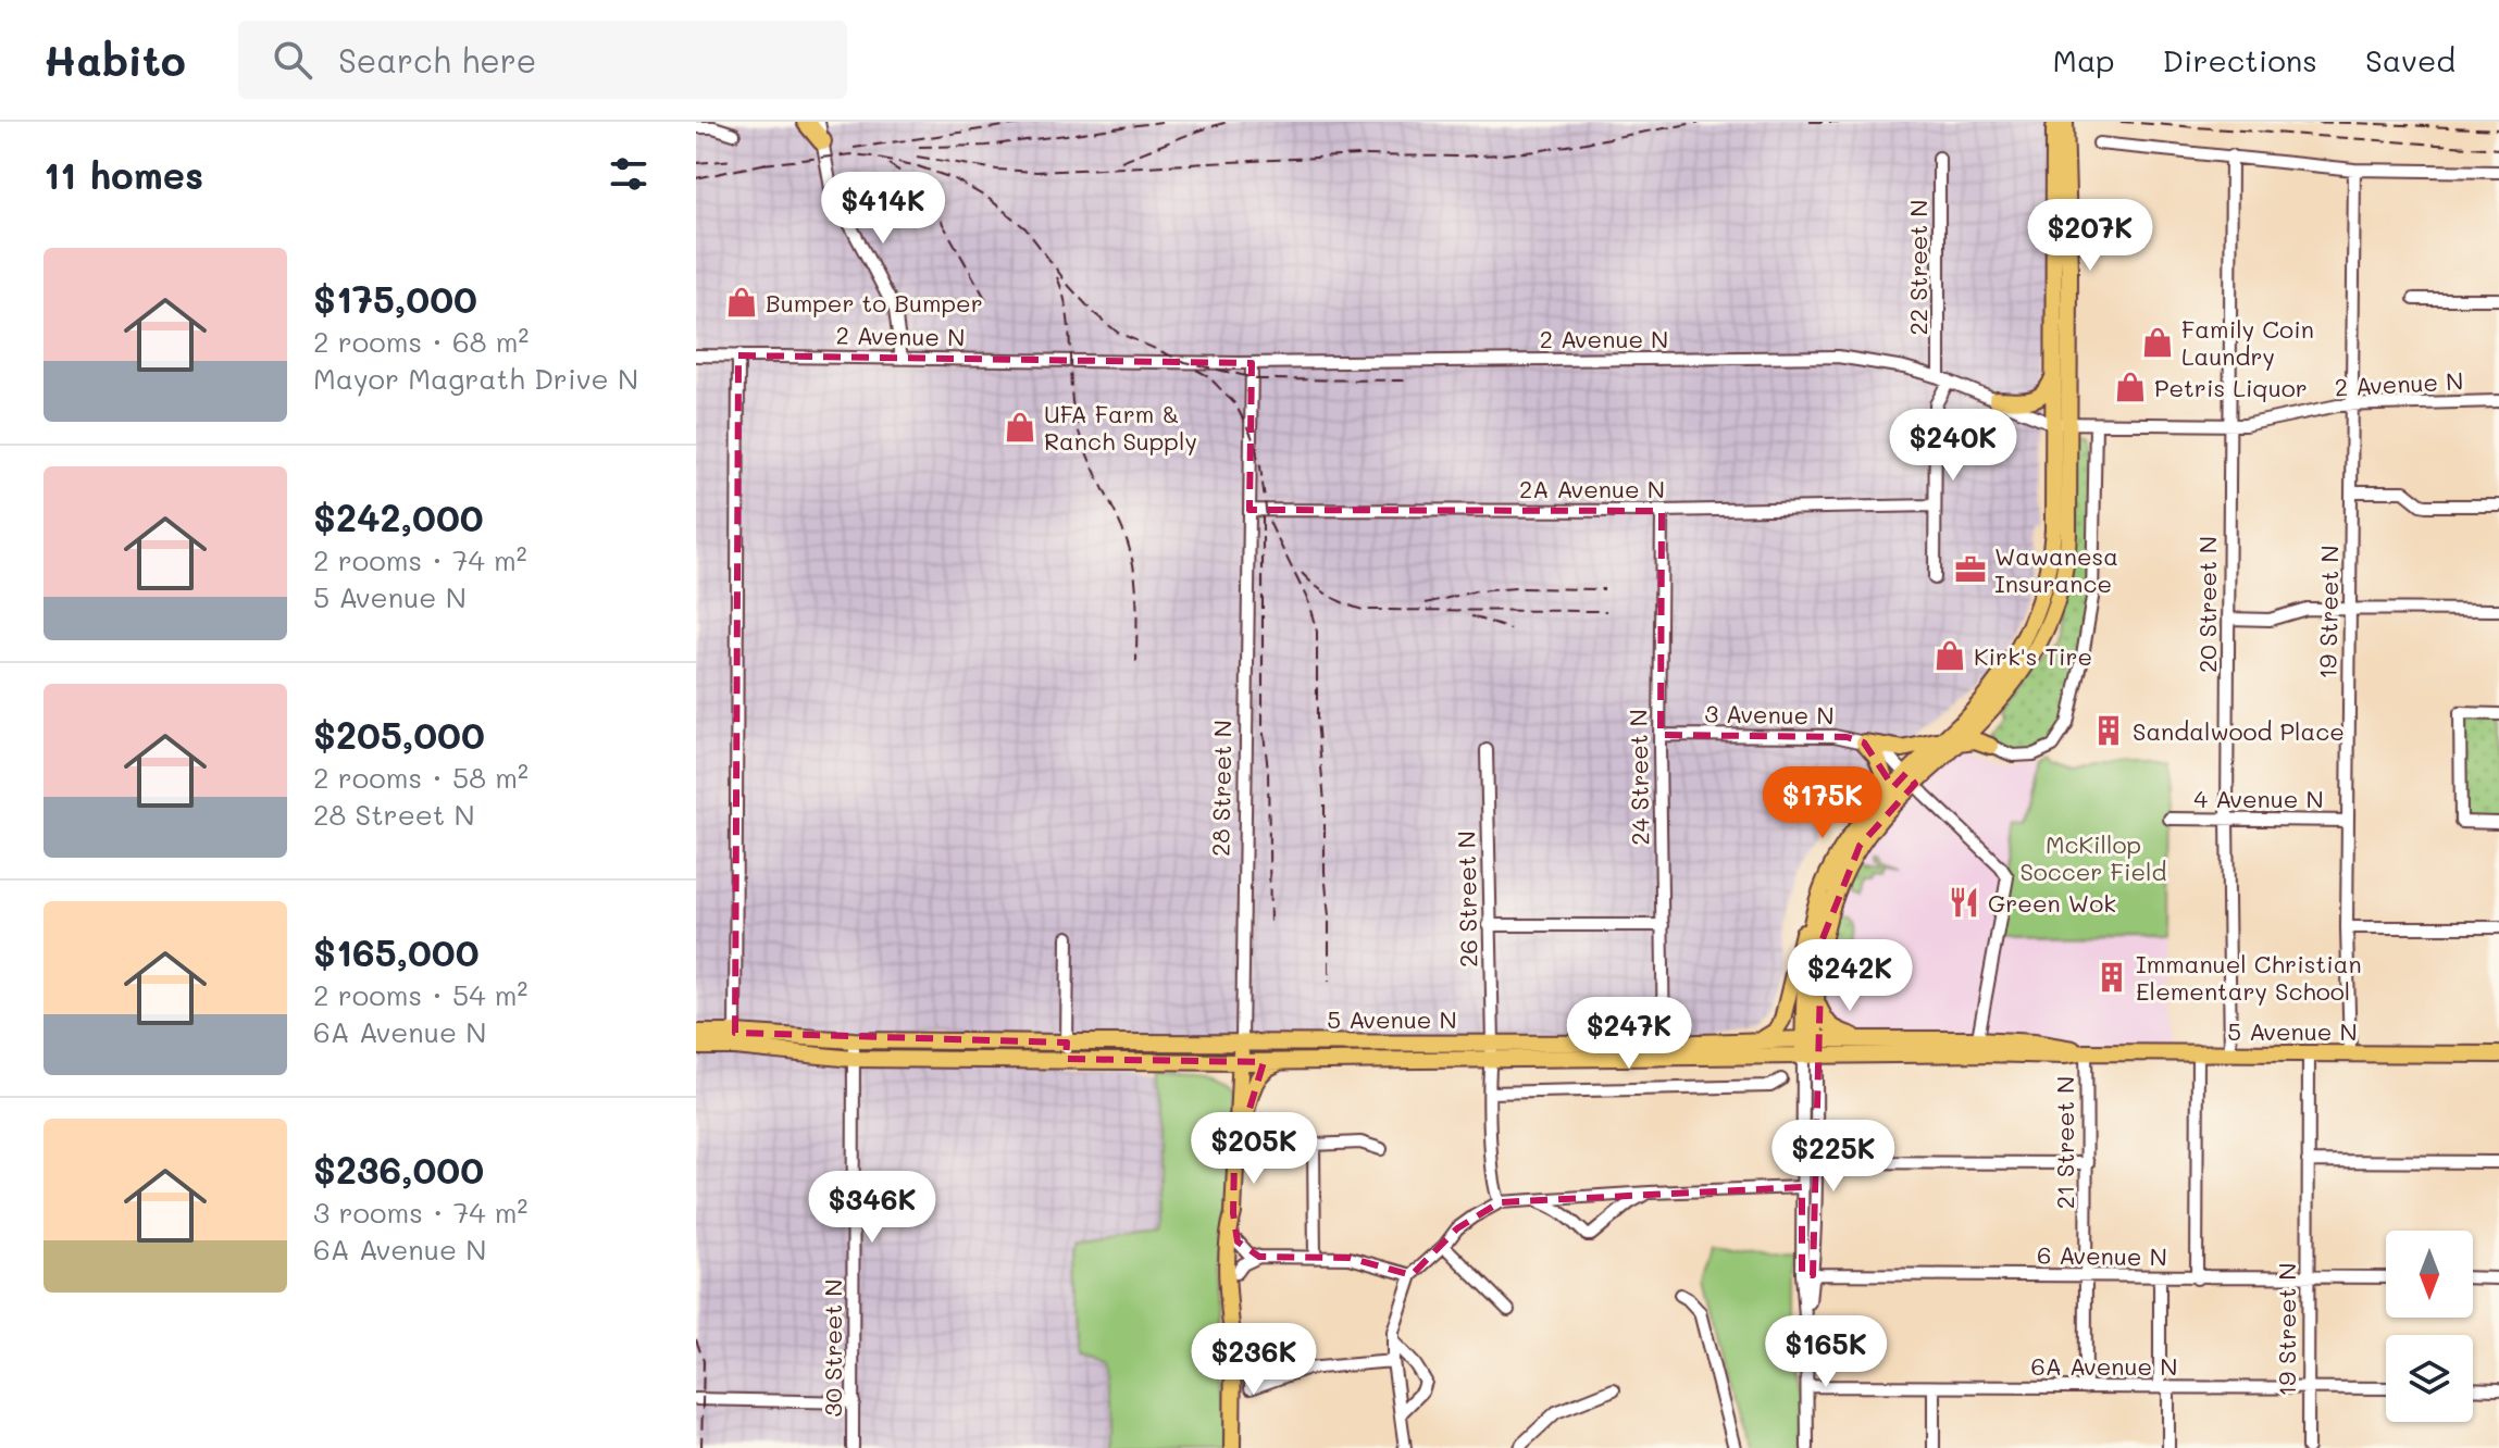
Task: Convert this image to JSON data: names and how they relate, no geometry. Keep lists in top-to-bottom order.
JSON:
{
  "streets": {
    "main road": ["28 Street N", "5 Avenue N"],
    "street": [
      "22 Street N",
      "2 Avenue N",
      "2A Avenue N",
      "20 Street N",
      "19 Street N",
      "3 Avenue N",
      "24 Street N",
      "4 Avenue N",
      "26 Street N",
      "21 Street N",
      "6 Avenue N",
      "30 Street N",
      "6A Avenue N"
    ]
  },
  "crossings": [
    ["22 Street N", "2 Avenue N"],
    ["22 Street N", "2A Avenue N"],
    ["2 Avenue N", "20 Street N"],
    ["2 Avenue N", "19 Street N"],
    ["2 Avenue N", "28 Street N"],
    ["2A Avenue N", "24 Street N"],
    ["2A Avenue N", "28 Street N"],
    ["20 Street N", "4 Avenue N"],
    ["20 Street N", "5 Avenue N"],
    ["19 Street N", "4 Avenue N"],
    ["19 Street N", "5 Avenue N"],
    ["19 Street N", "6 Avenue N"],
    ["19 Street N", "6A Avenue N"],
    ["3 Avenue N", "24 Street N"],
    ["3 Avenue N", "5 Avenue N"],
    ["24 Street N", "5 Avenue N"],
    ["28 Street N", "5 Avenue N"],
    ["26 Street N", "5 Avenue N"],
    ["5 Avenue N", "21 Street N"],
    ["5 Avenue N", "30 Street N"],
    ["21 Street N", "6 Avenue N"],
    ["21 Street N", "6A Avenue N"]
  ],
  "parks": ["McKillop Soccer Field"],
  "places": {
    "shop": [
      "Bumper to Bumper",
      "Family Coin Laundry",
      "Petris Liquor",
      "UFA Farm & Ranch Supply",
      "Kirk's Tire"
    ],
    "office": ["Wawanesa Insurance"],
    "building": ["Sandalwood Place", "Immanuel Christian Elementary School"],
    "restaurant": ["Green Wok"]
  },
  "north": "bottom",
  "page": {
    "header": "Habito",
    "search": "Search here",
    "nav": ["Map", "Directions", "Saved"],
    "heading": "11 homes",
    "price": [
      "$414K",
      "$207K",
      "$240K",
      "$175K",
      "$242K",
      "$247K",
      "$205K",
      "$225K",
      "$346K",
      "$165K",
      "$236K"
    ],
    "list": [
      {
        "name": "$175,000",
        "note": "2 rooms · 68 m² · Mayor Magrath Drive N"
      },
      {
        "name": "$242,000",
        "note": "2 rooms · 74 m² · 5 Avenue N"
      },
      {
        "name": "$205,000",
        "note": "2 rooms · 58 m² · 28 Street N"
      },
      {
        "name": "$165,000",
        "note": "2 rooms · 54 m² · 6A Avenue N"
      },
      {
        "name": "$236,000",
        "note": "3 rooms · 74 m² · 6A Avenue N"
      }
    ]
  }
}
